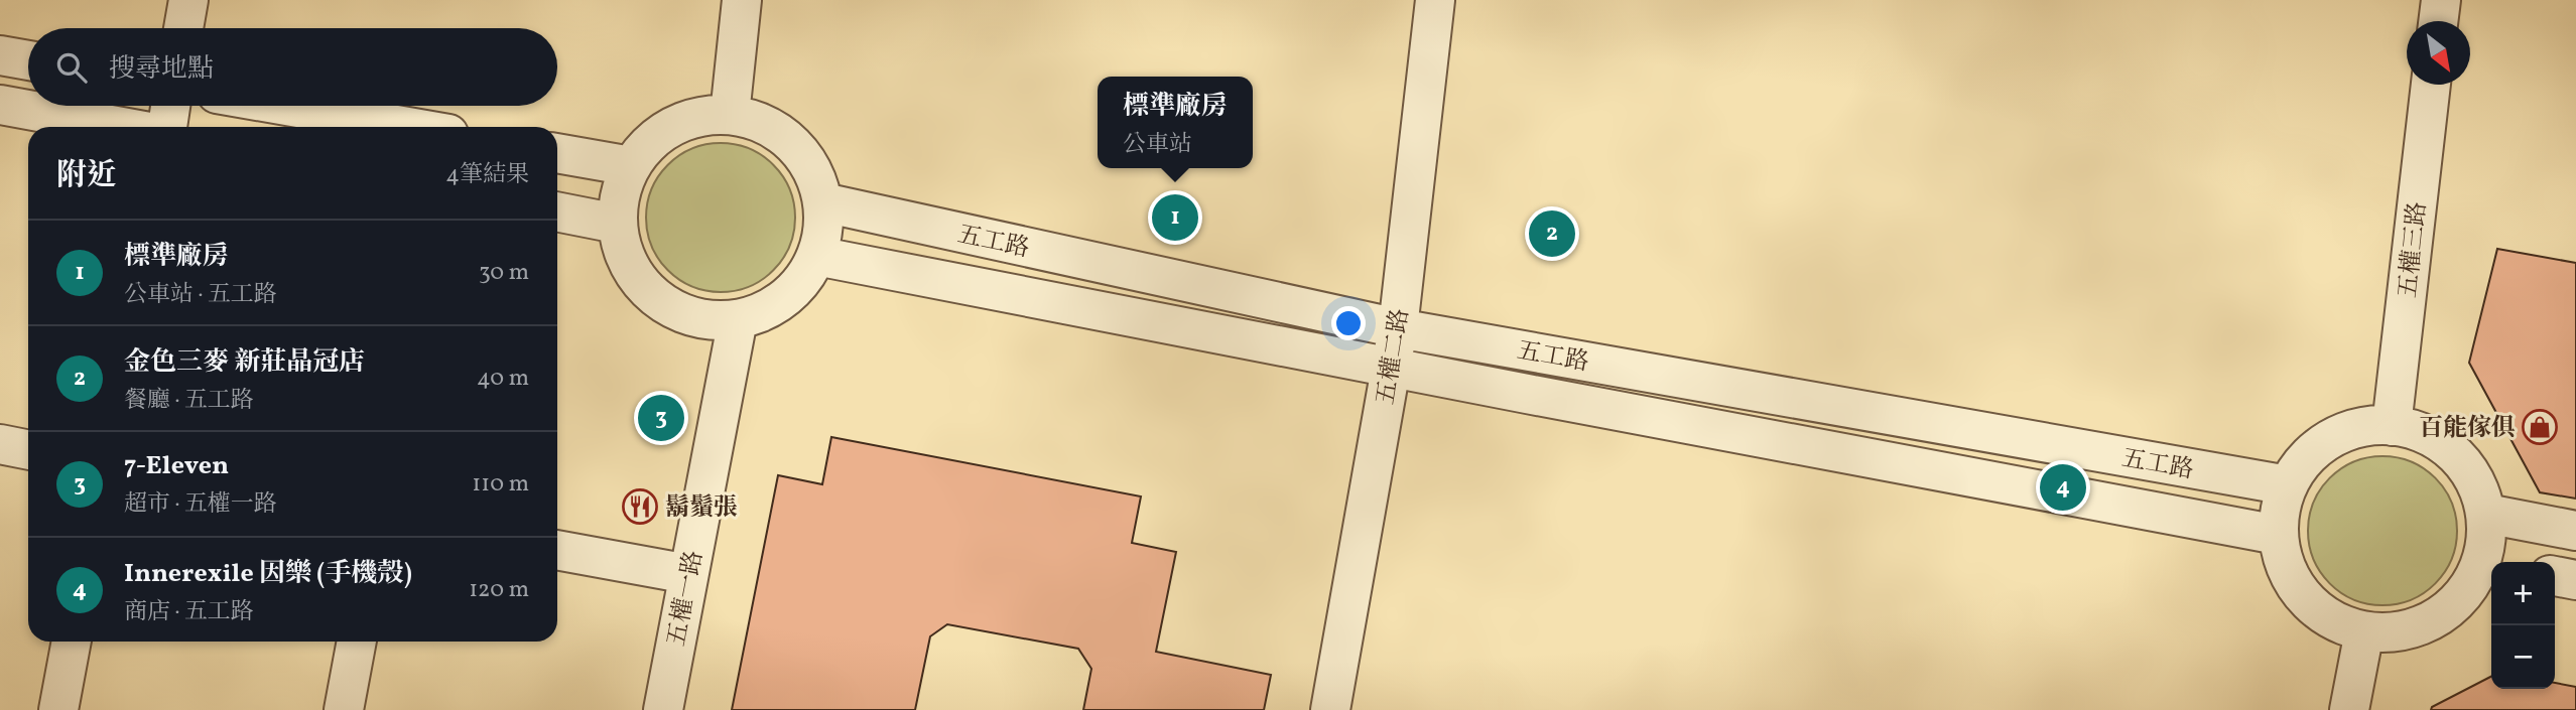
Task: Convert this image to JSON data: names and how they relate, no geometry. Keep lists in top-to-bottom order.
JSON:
{
  "streets": {
    "street": [
      "五工路",
      "五權三路",
      "五權二路",
      "五權一路"
    ]
  },
  "crossings": [
    ["五工路", "五權二路"],
    ["五工路", "五權一路"]
  ],
  "places": {
    "shop": ["百能傢俱"],
    "restaurant": ["鬍鬚張"]
  },
  "north": "bottom right",
  "page": {
    "search": "搜尋地點",
    "popup": ["標準廠房", "公車站"],
    "heading": ["附近", "4筆結果"],
    "pins": [
      "1",
      "2",
      "3",
      "4"
    ],
    "list": [
      {
        "mark": "1",
        "name": "標準廠房",
        "note": "公車站 · 五工路",
        "value": "30 m"
      },
      {
        "mark": "2",
        "name": "金色三麥 新莊晶冠店",
        "note": "餐廳 · 五工路",
        "value": "40 m"
      },
      {
        "mark": "3",
        "name": "7-Eleven",
        "note": "超市 · 五權一路",
        "value": "110 m"
      },
      {
        "mark": "4",
        "name": "Innerexile 因樂 (手機殼)",
        "note": "商店 · 五工路",
        "value": "120 m"
      }
    ],
    "map_buttons": ["+", "−"]
  }
}
